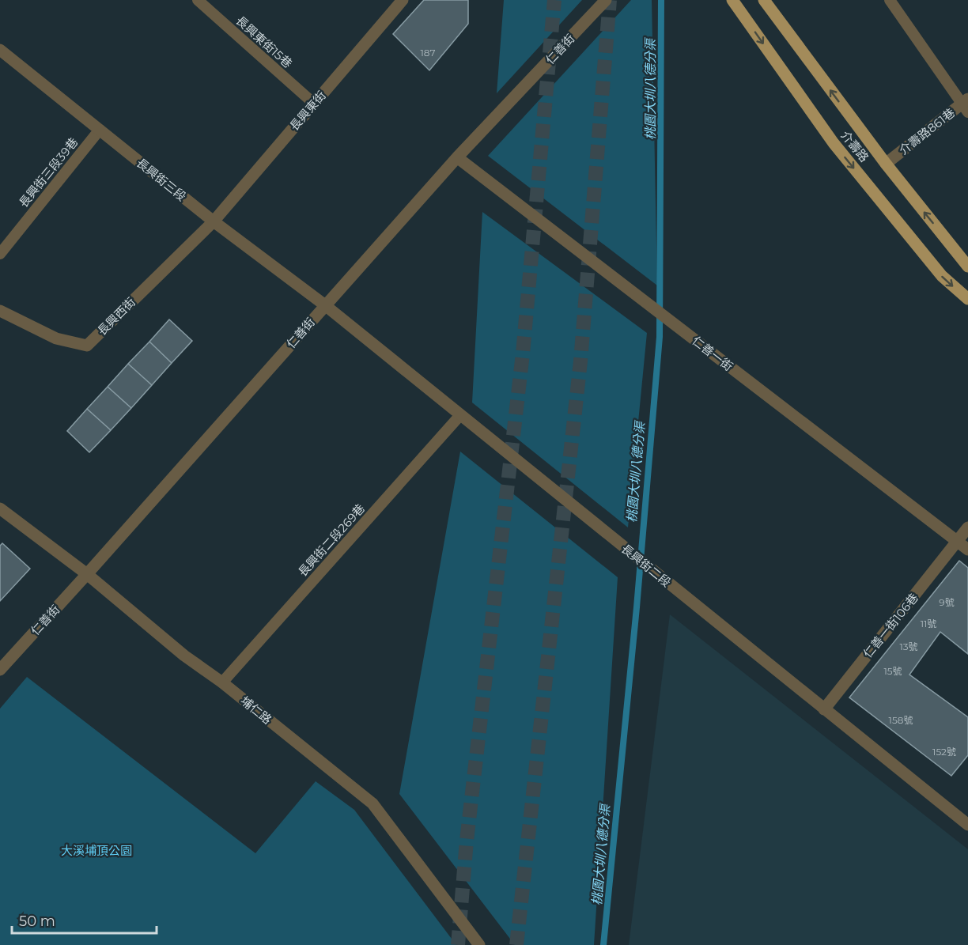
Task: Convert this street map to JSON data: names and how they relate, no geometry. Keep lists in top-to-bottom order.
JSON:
{
  "streets": {
    "main road": ["介壽路"],
    "street": [
      "仁善街",
      "長興東街",
      "介壽路861巷",
      "長興街三段",
      "長興西街",
      "仁善一街",
      "長興街二段",
      "仁善一街106巷",
      "埔仁路"
    ],
    "lane": ["長興東街15巷", "長興街三段39巷", "長興街二段269巷"]
  },
  "crossings": [
    ["長興東街15巷", "長興東街"],
    ["仁善街", "長興街三段"],
    ["仁善街", "仁善一街"],
    ["仁善街", "長興街二段"],
    ["仁善街", "埔仁路"],
    ["長興東街", "長興街三段"],
    ["長興東街", "長興西街"],
    ["介壽路861巷", "介壽路"],
    ["長興街三段39巷", "長興街三段"],
    ["長興街三段", "長興西街"],
    ["長興街三段", "長興街二段"],
    ["仁善一街", "仁善一街106巷"],
    ["長興街二段269巷", "長興街二段"],
    ["長興街二段269巷", "埔仁路"],
    ["長興街二段", "仁善一街106巷"]
  ],
  "water": ["桃園大圳八德分渠"],
  "parks": ["大溪埔頂公園"],
  "house_numbers": [
    "187",
    "9號",
    "11號",
    "13號",
    "15號",
    "158號",
    "152號"
  ],
  "scale_bar": "50 m"
}
